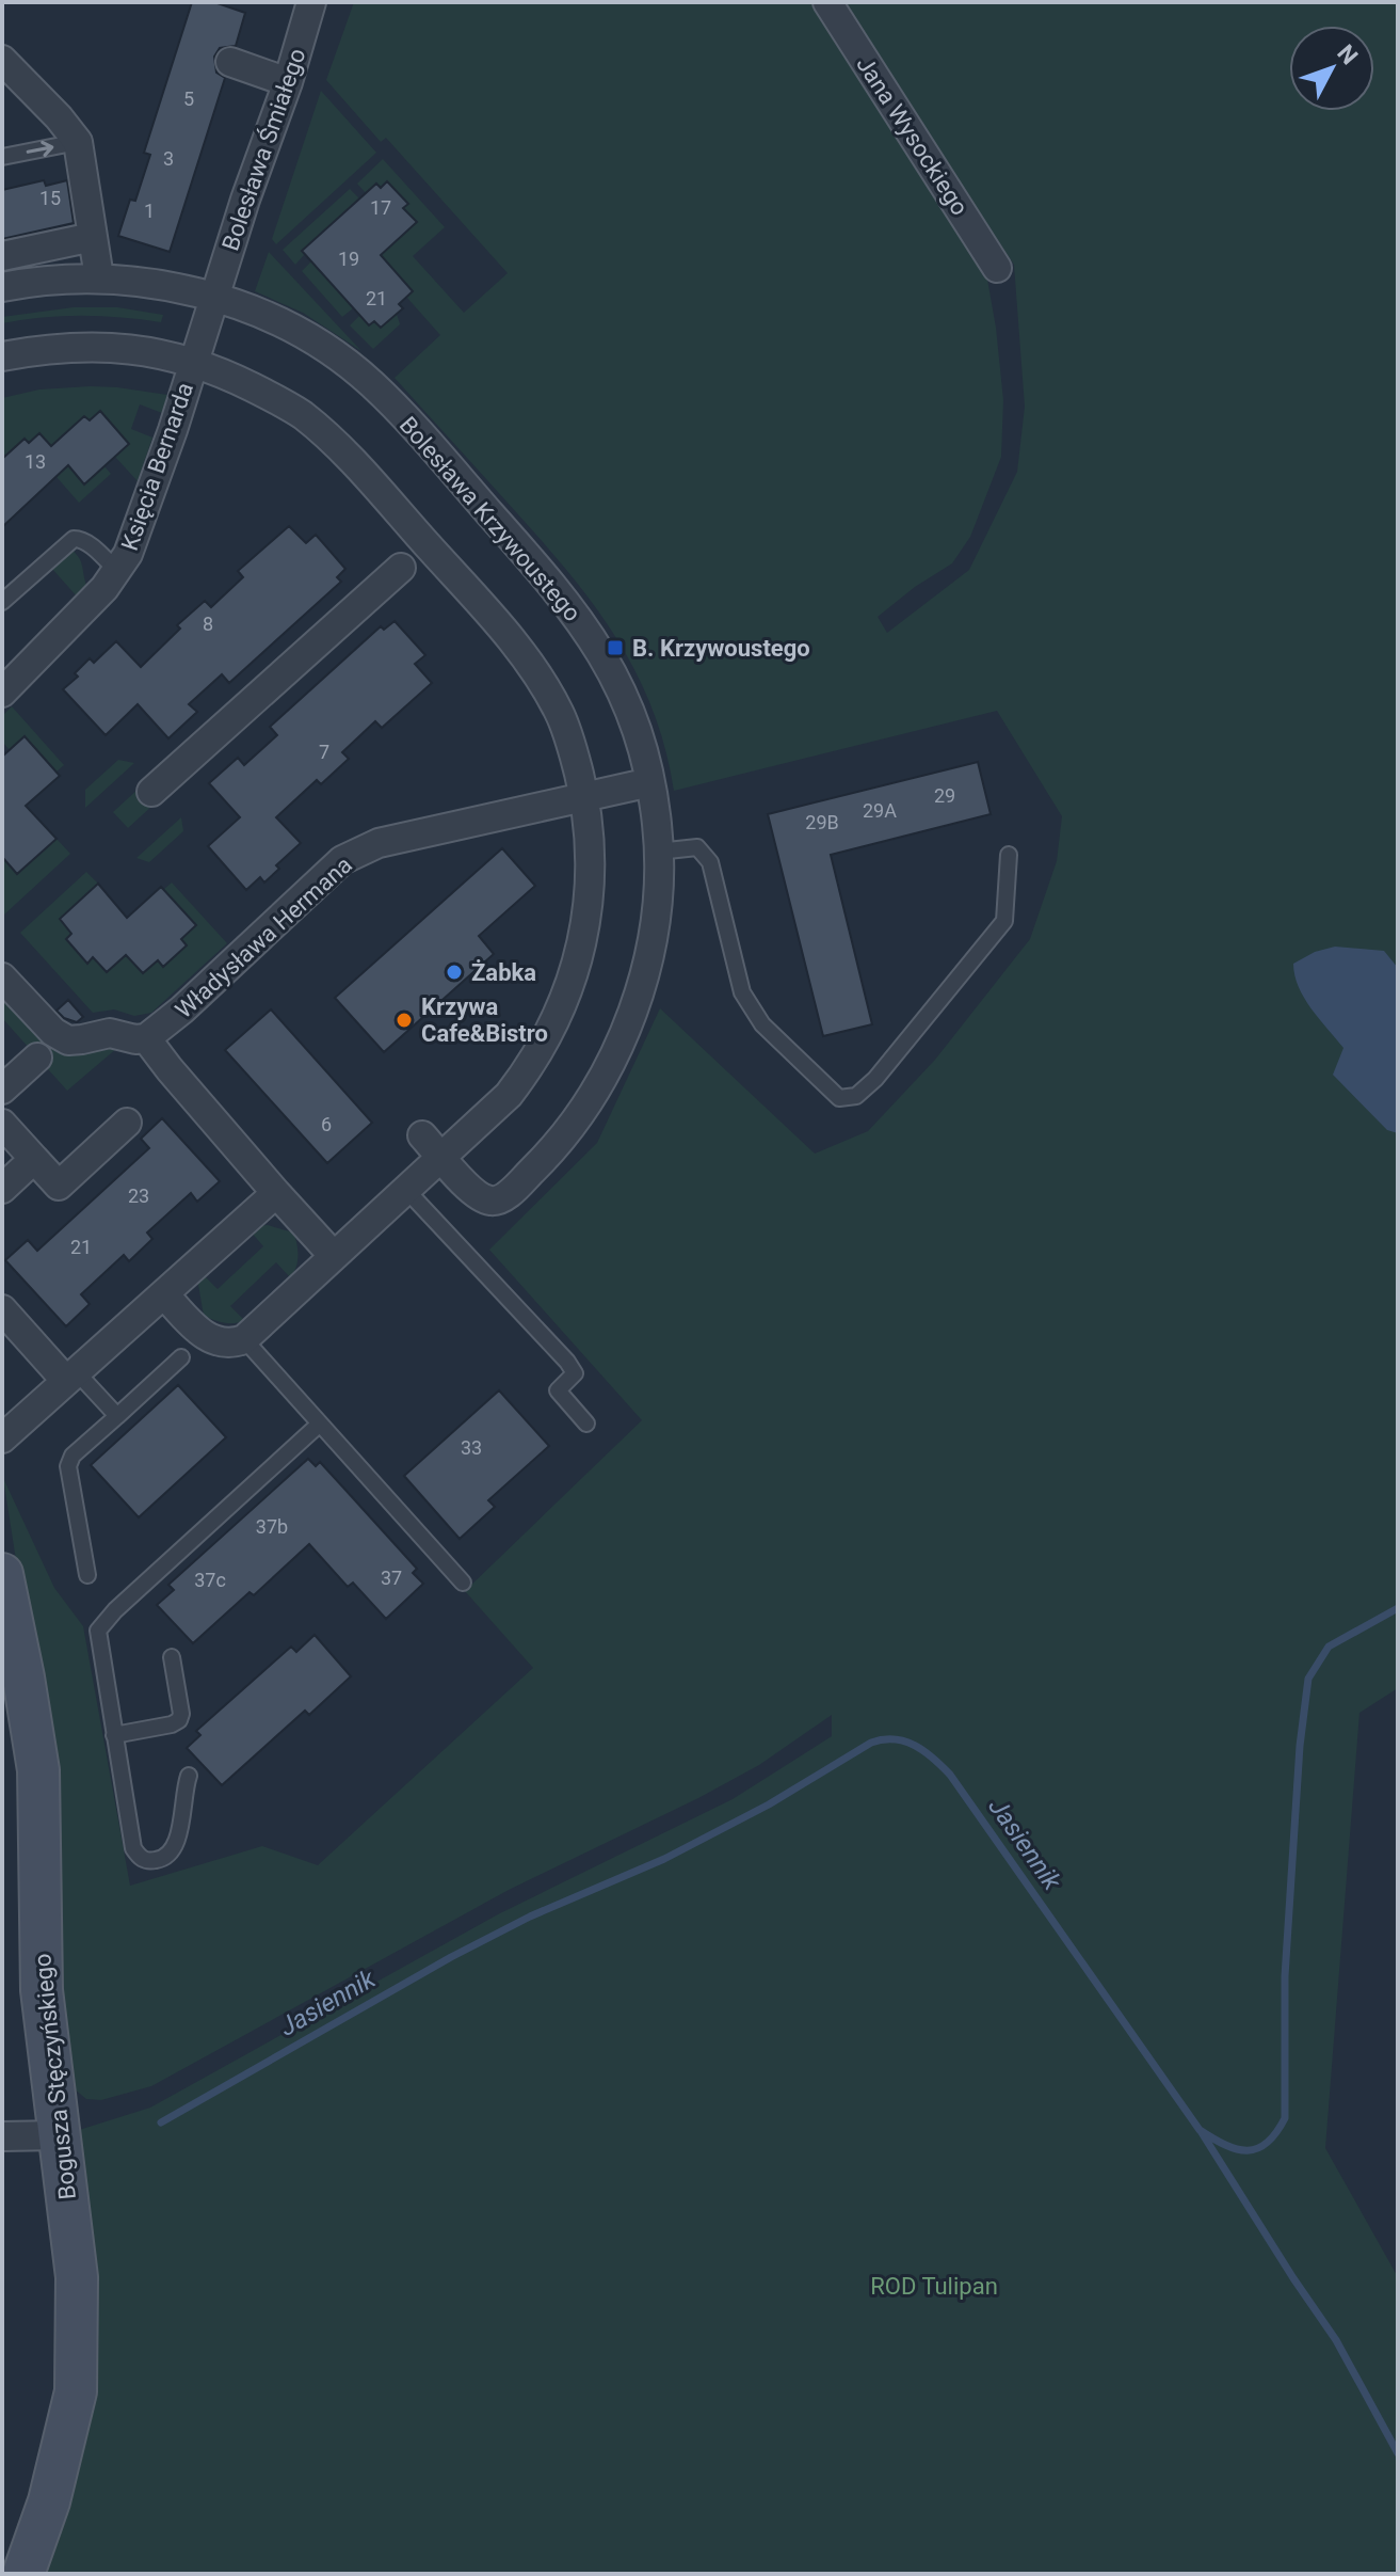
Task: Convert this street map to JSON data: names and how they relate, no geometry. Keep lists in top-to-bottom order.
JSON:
{
  "streets": {
    "street": [
      "Jana Wysockiego",
      "Bolesława Śmiałego",
      "Księcia Bernarda",
      "Bolesława Krzywoustego",
      "Władysława Hermana",
      "Bogusza Stęczyńskiego"
    ]
  },
  "crossings": [
    ["Bolesława Śmiałego", "Księcia Bernarda"],
    ["Bolesława Śmiałego", "Bolesława Krzywoustego"],
    ["Księcia Bernarda", "Bolesława Krzywoustego"],
    ["Bolesława Krzywoustego", "Władysława Hermana"]
  ],
  "water": ["Jasiennik"],
  "parks": ["ROD Tulipan"],
  "places": {
    "transit": ["B. Krzywoustego"],
    "other": ["Żabka", "Krzywa Cafe&Bistro"]
  },
  "house_numbers": [
    "5",
    "3",
    "15",
    "17",
    "1",
    "19",
    "21",
    "13",
    "8",
    "7",
    "29",
    "29A",
    "29B",
    "6",
    "23",
    "21",
    "33",
    "37b",
    "37",
    "37c"
  ],
  "north": "top right"
}
